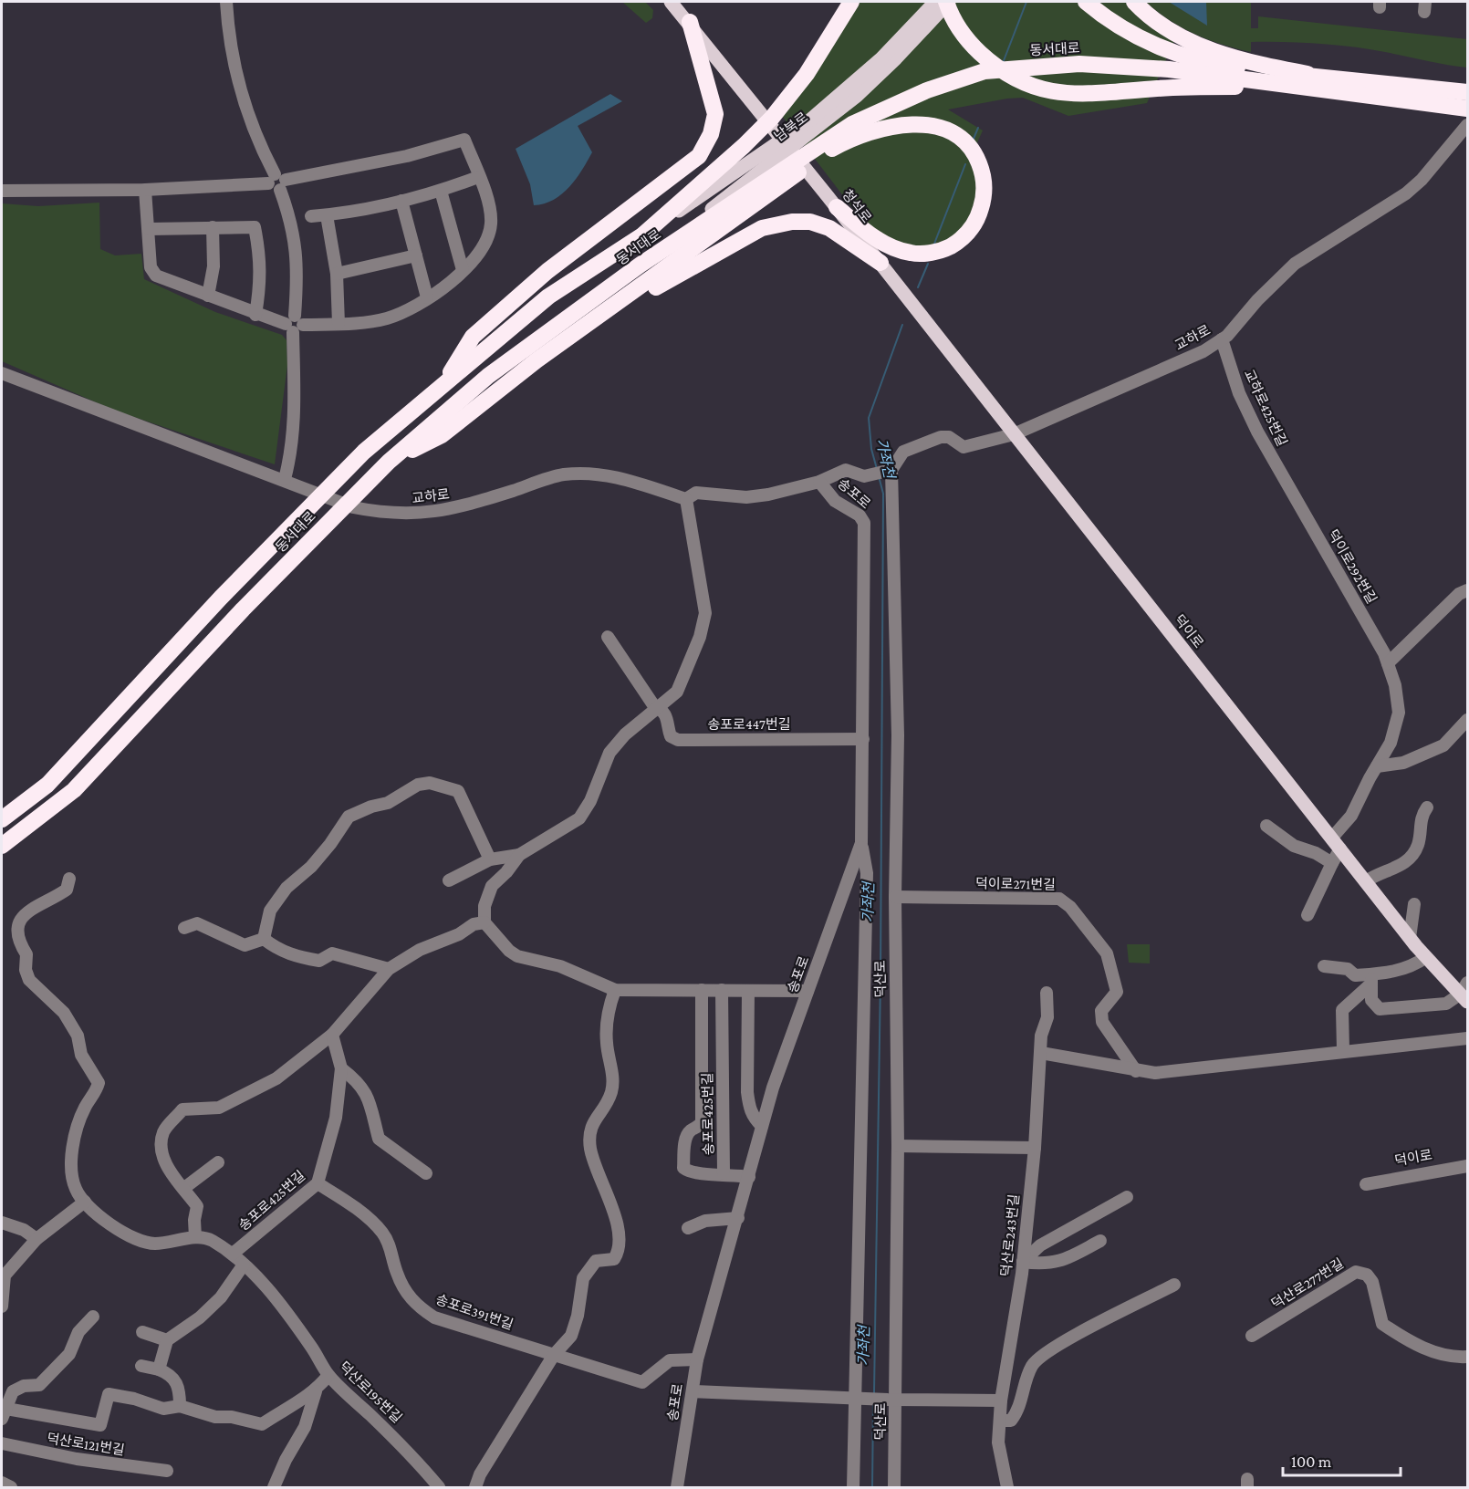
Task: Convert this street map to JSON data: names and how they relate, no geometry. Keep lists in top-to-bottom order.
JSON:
{
  "streets": {
    "highway": ["동서대로"],
    "main road": ["남북로", "청석로", "덕이로"],
    "street": [
      "교하로",
      "교하로425번길",
      "송포로",
      "덕이로292번길",
      "송포로447번길",
      "덕이로271번길",
      "덕산로",
      "송포로425번길",
      "덕산로243번길",
      "덕산로277번길",
      "송포로391번길",
      "덕산로195번길",
      "덕산로121번길"
    ]
  },
  "crossings": [
    ["동서대로", "남북로"],
    ["청석로", "교하로"],
    ["청석로", "덕이로"],
    ["교하로", "교하로425번길"],
    ["교하로", "덕이로"],
    ["교하로", "덕산로"],
    ["교하로425번길", "덕이로292번길"],
    ["송포로", "송포로447번길"],
    ["송포로", "덕산로"],
    ["송포로", "송포로391번길"],
    ["덕이로292번길", "덕이로"],
    ["덕이로271번길", "덕산로"],
    ["송포로425번길", "송포로391번길"],
    ["송포로425번길", "덕산로195번길"]
  ],
  "water": ["가좌천"],
  "scale_bar": "100 m"
}
